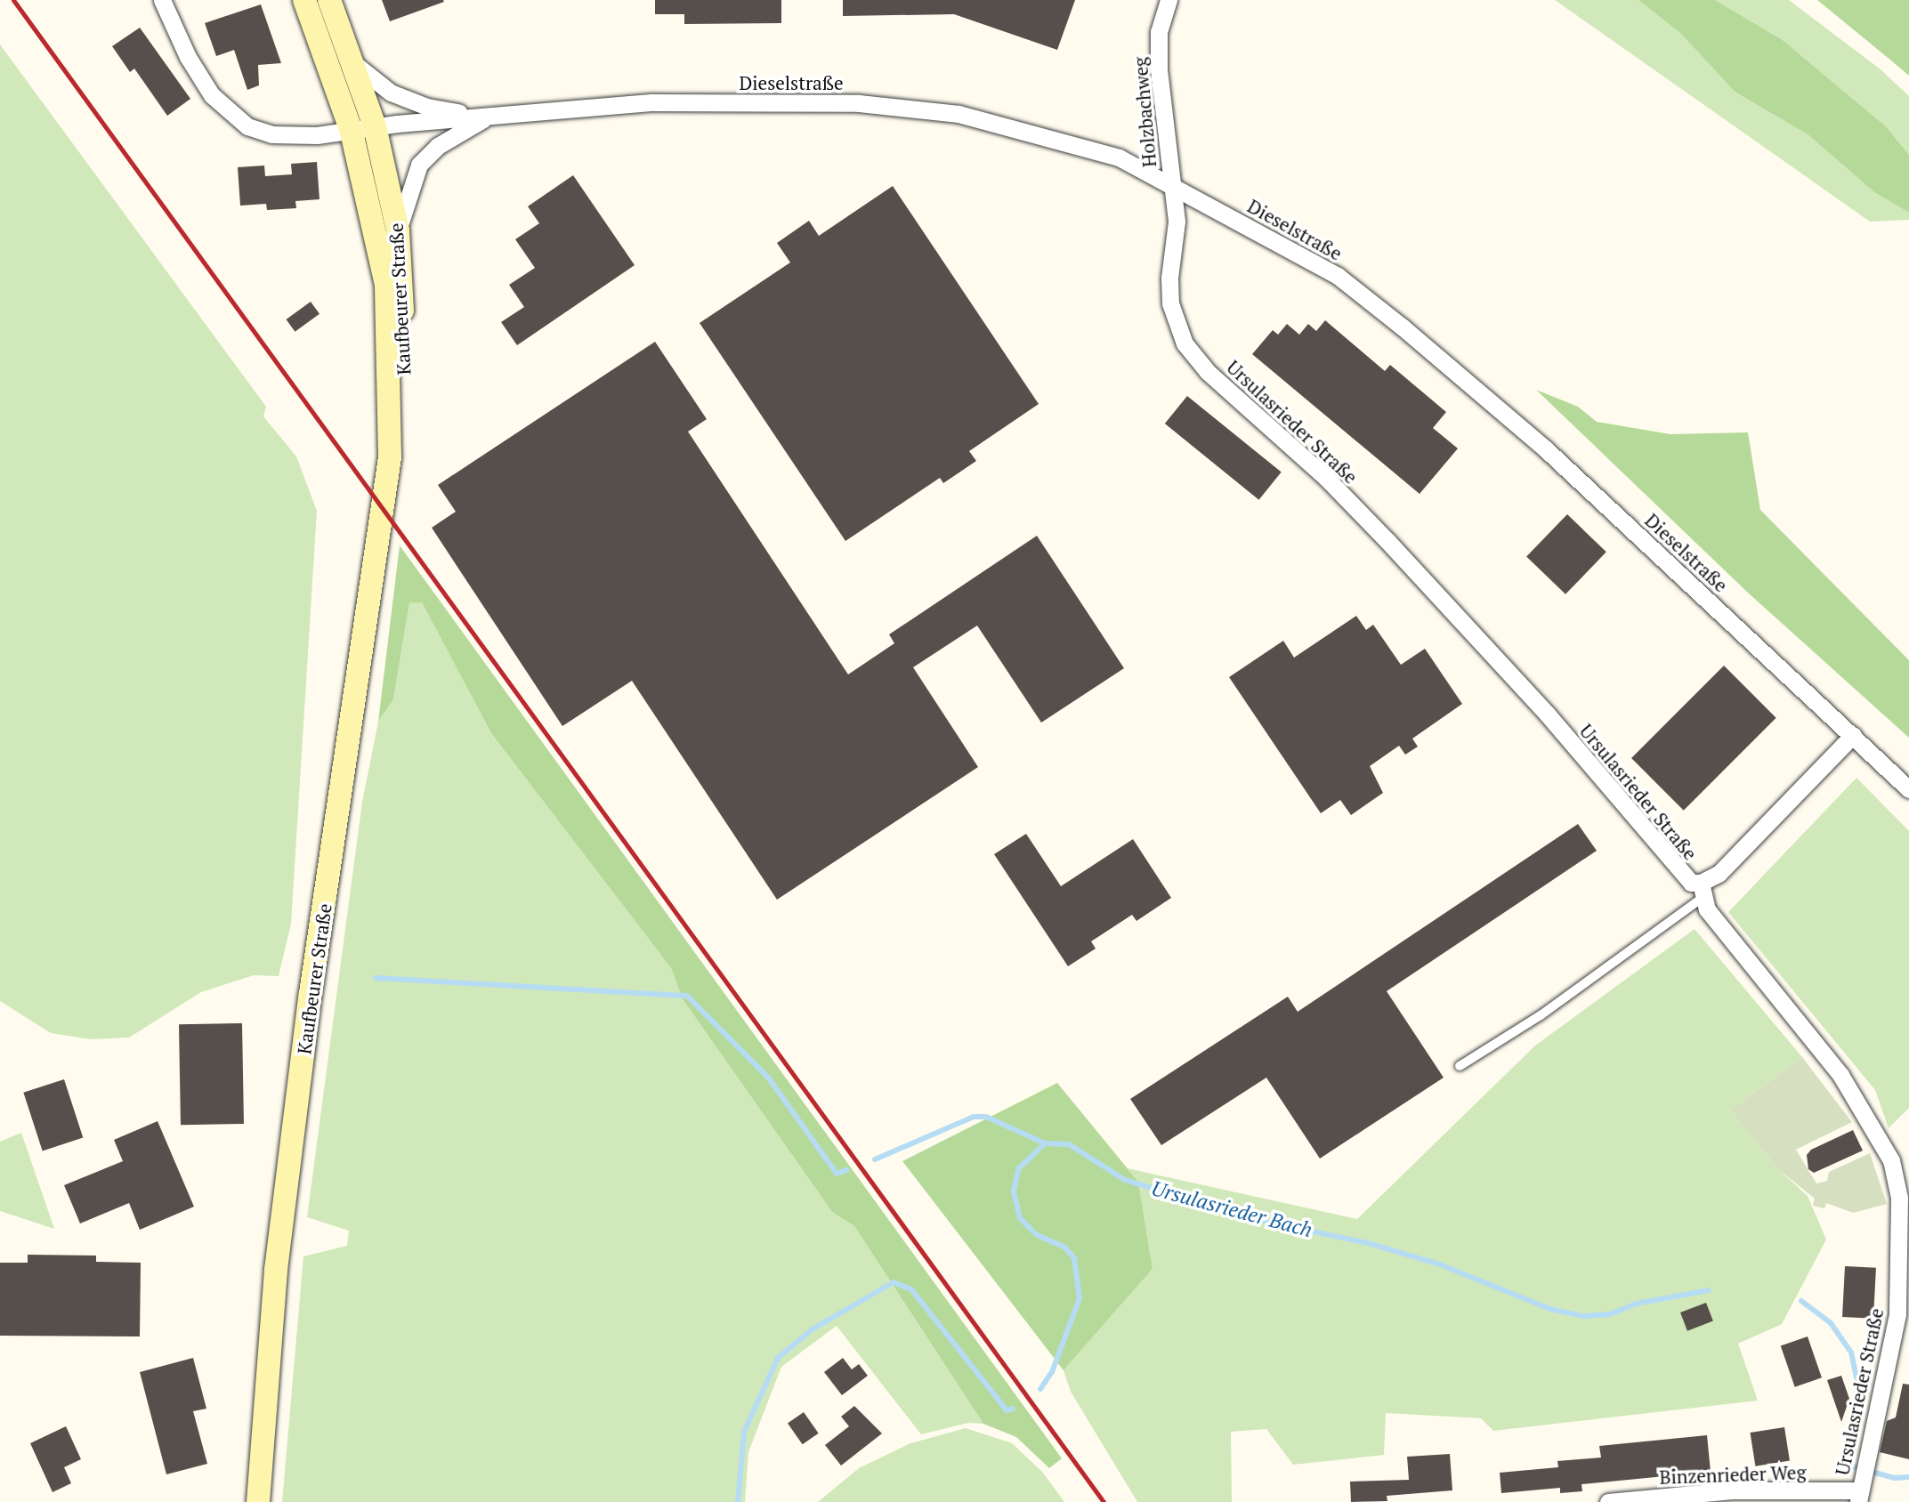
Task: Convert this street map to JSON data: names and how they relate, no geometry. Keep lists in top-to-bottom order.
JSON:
{
  "streets": {
    "main road": ["Kaufbeurer Straße"],
    "street": [
      "Dieselstraße",
      "Holzbachweg",
      "Ursulasrieder Straße",
      "Binzenrieder Weg"
    ]
  },
  "crossings": [
    ["Dieselstraße", "Holzbachweg"],
    ["Dieselstraße", "Kaufbeurer Straße"],
    ["Dieselstraße", "Ursulasrieder Straße"],
    ["Holzbachweg", "Ursulasrieder Straße"],
    ["Ursulasrieder Straße", "Binzenrieder Weg"]
  ],
  "water": ["Ursulasrieder Bach"]
}
